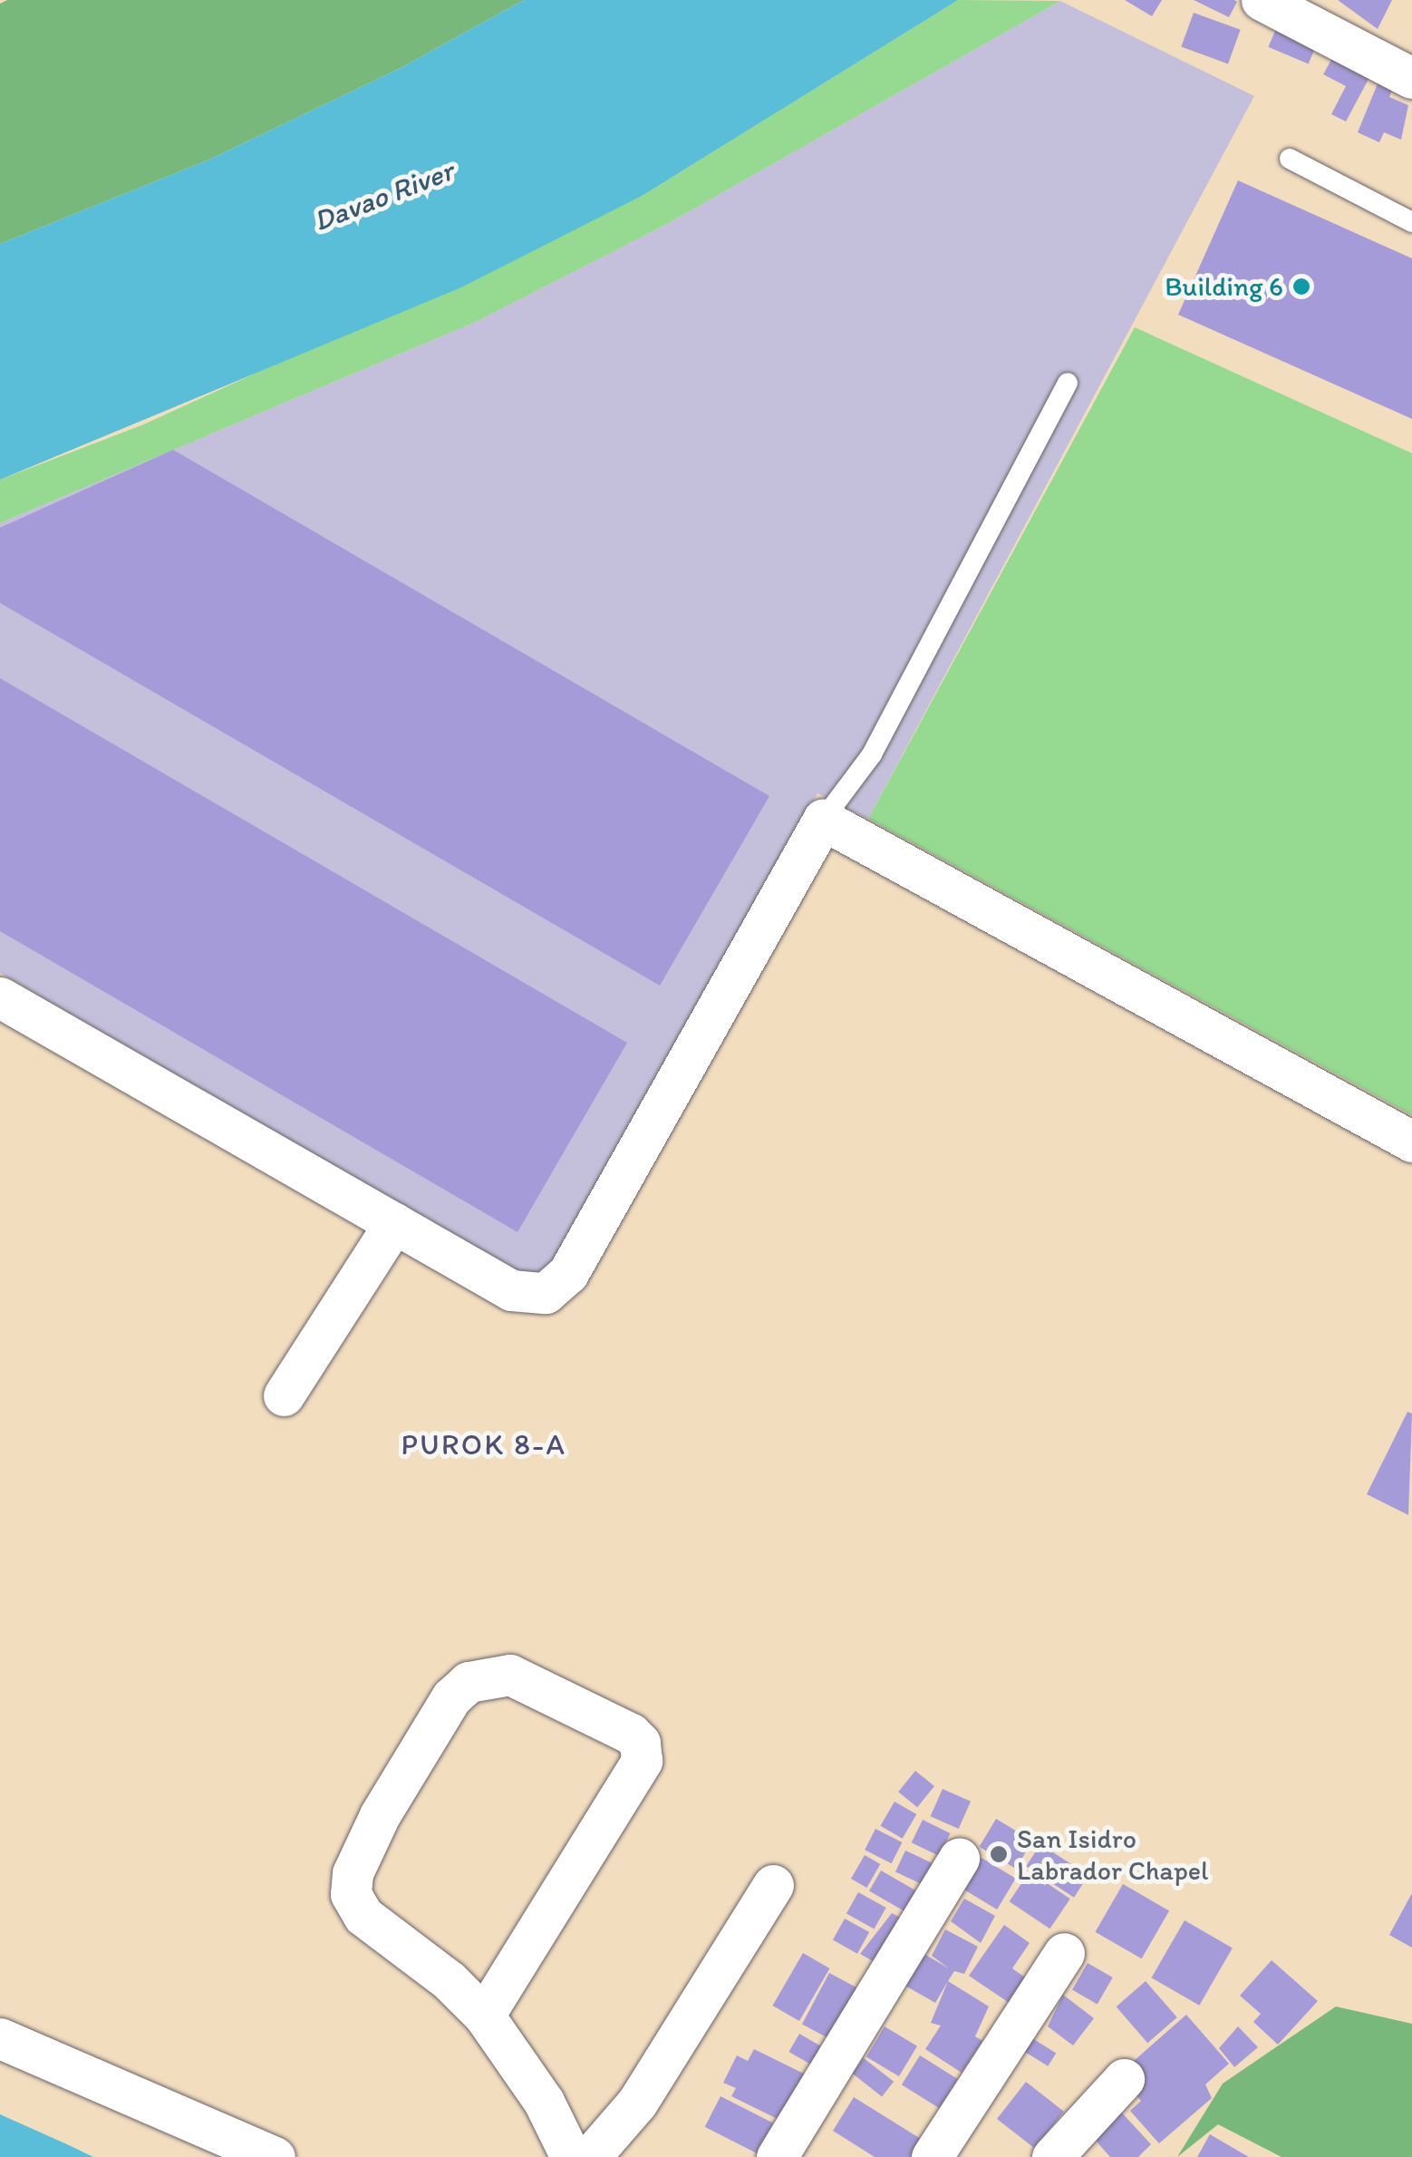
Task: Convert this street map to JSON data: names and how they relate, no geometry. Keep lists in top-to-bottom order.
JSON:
{
  "districts": ["PUROK 8-A"],
  "water": ["Davao River"],
  "places": ["Building 6", "San Isidro Labrador Chapel"]
}
